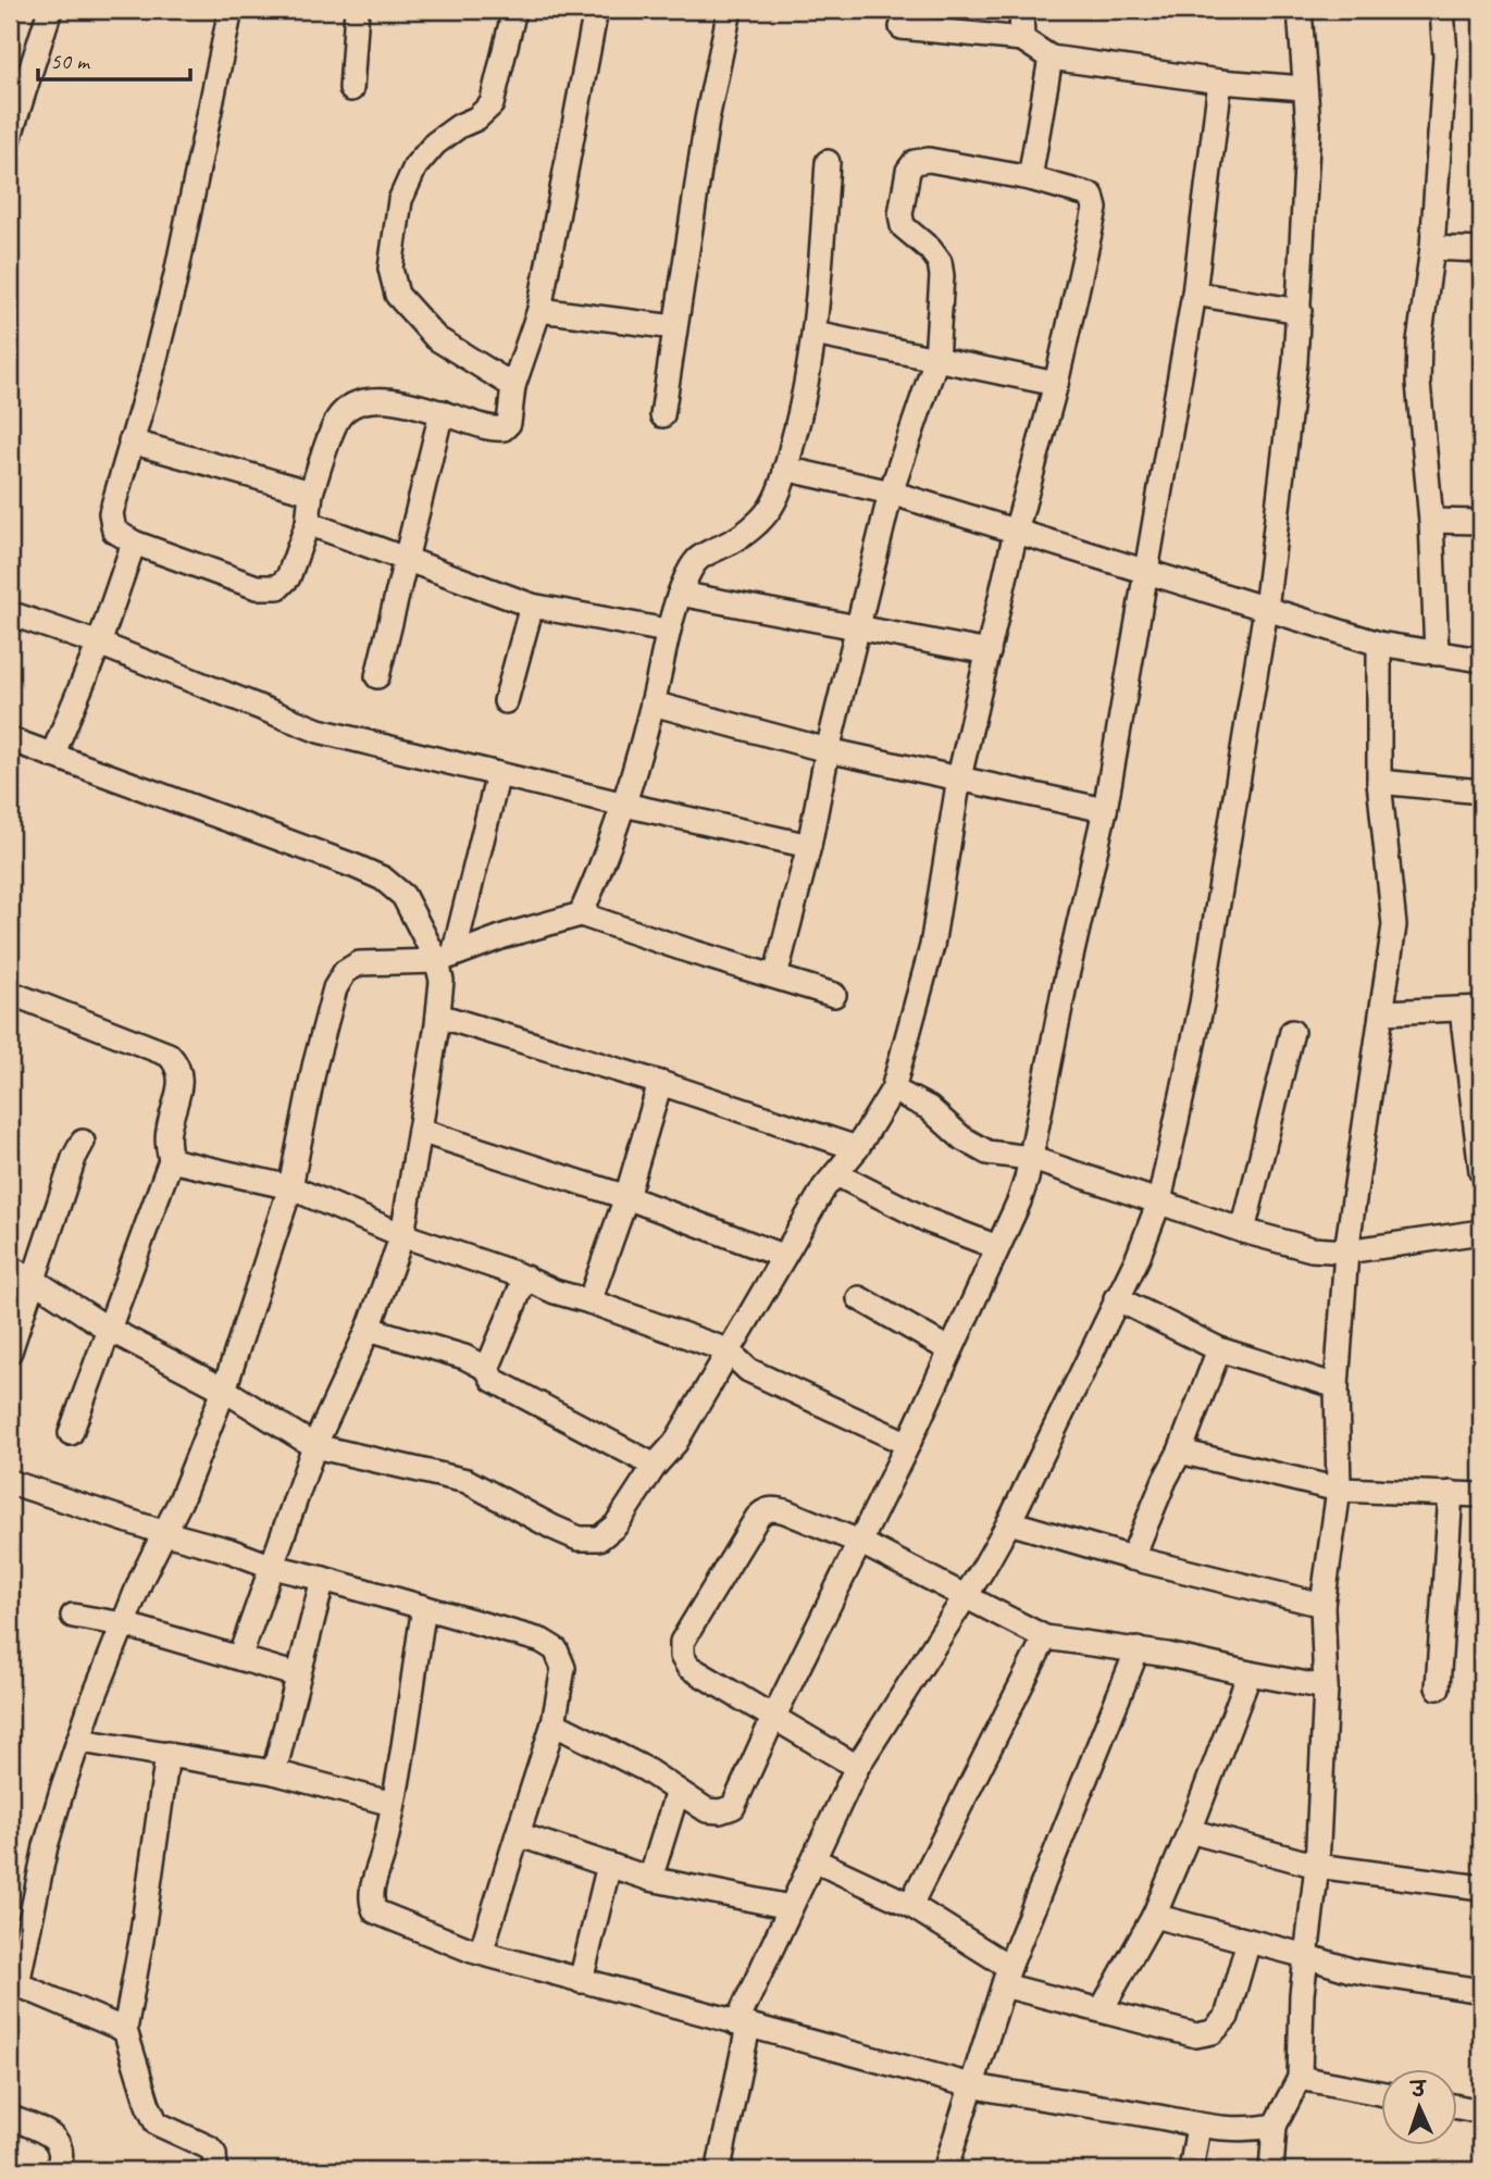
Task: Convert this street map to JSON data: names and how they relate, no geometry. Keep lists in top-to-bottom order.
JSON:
{
  "scale_bar": "50 m",
  "north": "top"
}
